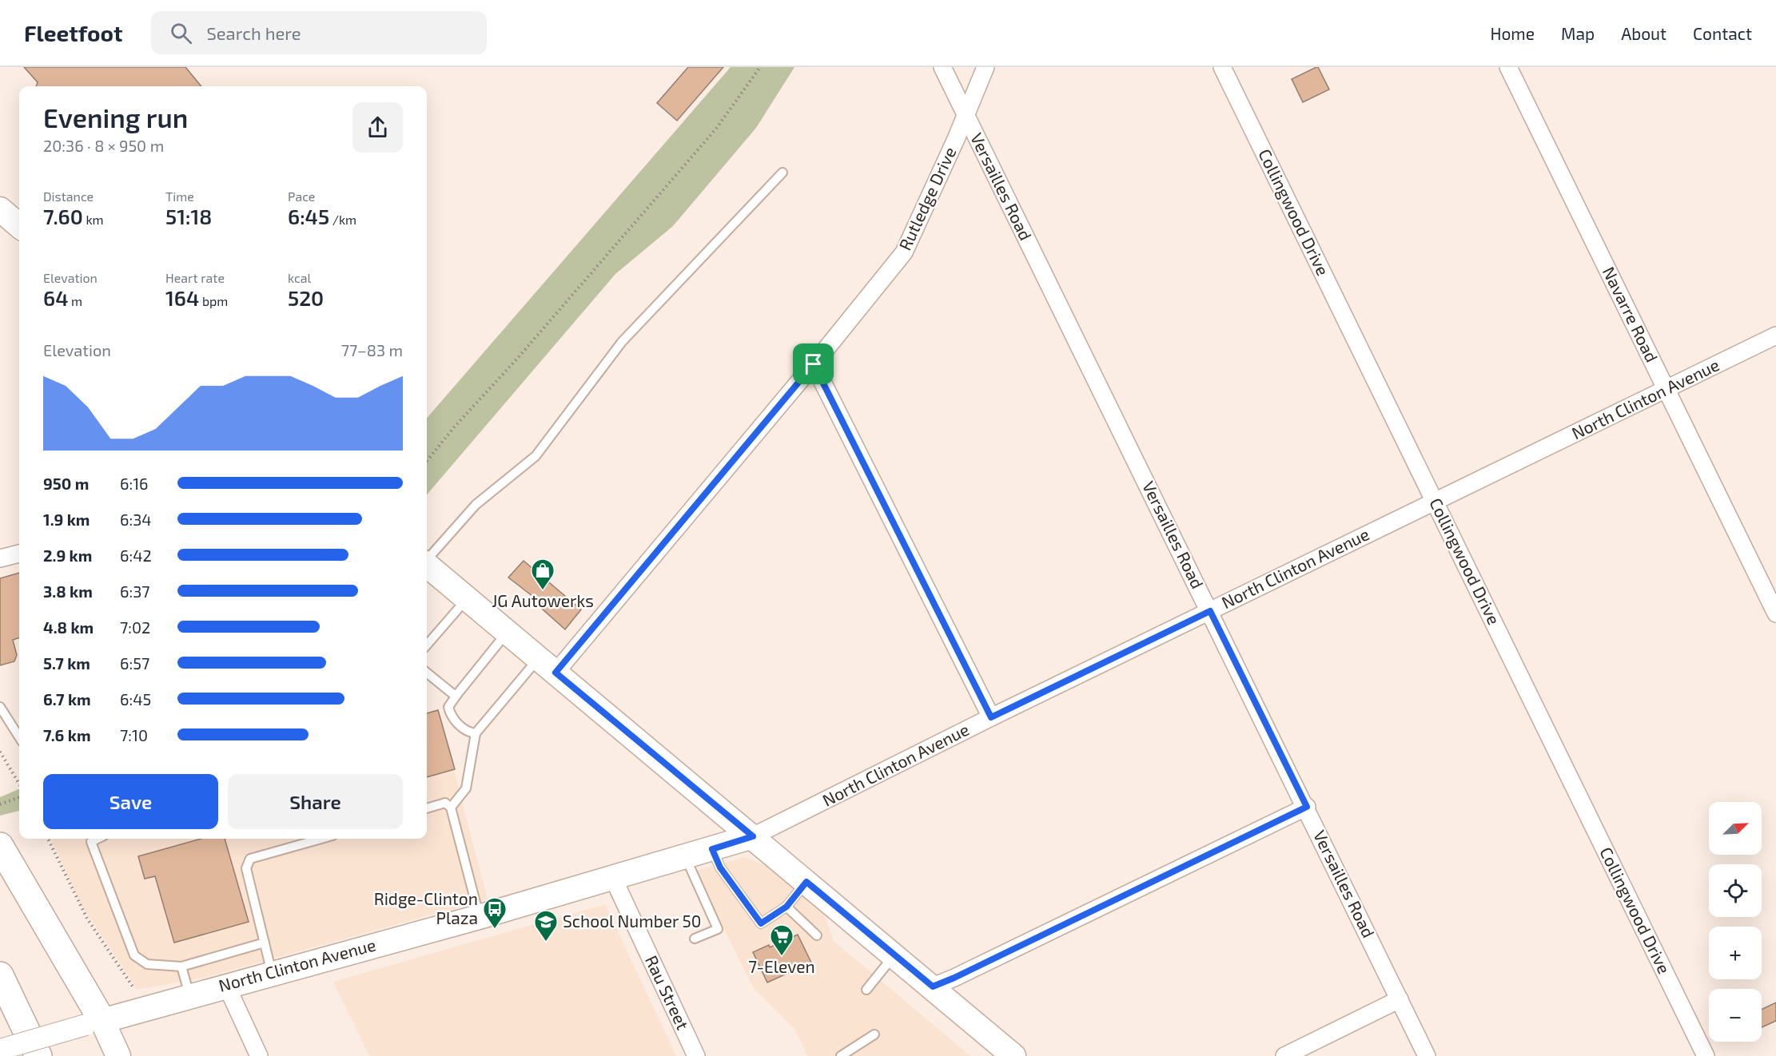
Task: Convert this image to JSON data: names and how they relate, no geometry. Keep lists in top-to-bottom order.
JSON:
{
  "streets": {
    "main road": ["North Clinton Avenue"],
    "street": [
      "Versailles Road",
      "Rutledge Drive",
      "Collingwood Drive",
      "Navarre Road",
      "Rau Street"
    ]
  },
  "crossings": [
    ["Versailles Road", "Rutledge Drive"],
    ["Versailles Road", "North Clinton Avenue"],
    ["Collingwood Drive", "North Clinton Avenue"],
    ["Navarre Road", "North Clinton Avenue"],
    ["North Clinton Avenue", "Rau Street"]
  ],
  "places": {
    "shop": ["JG Autowerks"],
    "bus stop": ["Ridge-Clinton Plaza"],
    "school or university": ["School Number 50"],
    "supermarket": ["7-Eleven"]
  },
  "north": "top right",
  "page": {
    "header": "Fleetfoot",
    "search": "Search here",
    "nav": [
      "Home",
      "Map",
      "About",
      "Contact"
    ],
    "heading": ["Evening run", "20:36 · 8 × 950 m"],
    "stats": [
      ["Distance", "7.60 km"],
      ["Time", "51:18"],
      ["Pace", "6:45 /km"],
      ["Elevation", "64 m"],
      ["Heart rate", "164 bpm"],
      ["kcal", "520"]
    ],
    "chart": ["Elevation", "77–83 m"],
    "list": [
      {
        "name": "950 m",
        "note": "6:16"
      },
      {
        "name": "1.9 km",
        "note": "6:34"
      },
      {
        "name": "2.9 km",
        "note": "6:42"
      },
      {
        "name": "3.8 km",
        "note": "6:37"
      },
      {
        "name": "4.8 km",
        "note": "7:02"
      },
      {
        "name": "5.7 km",
        "note": "6:57"
      },
      {
        "name": "6.7 km",
        "note": "6:45"
      },
      {
        "name": "7.6 km",
        "note": "7:10"
      }
    ],
    "buttons": ["Save", "Share"],
    "map_buttons": ["+", "−"]
  }
}
